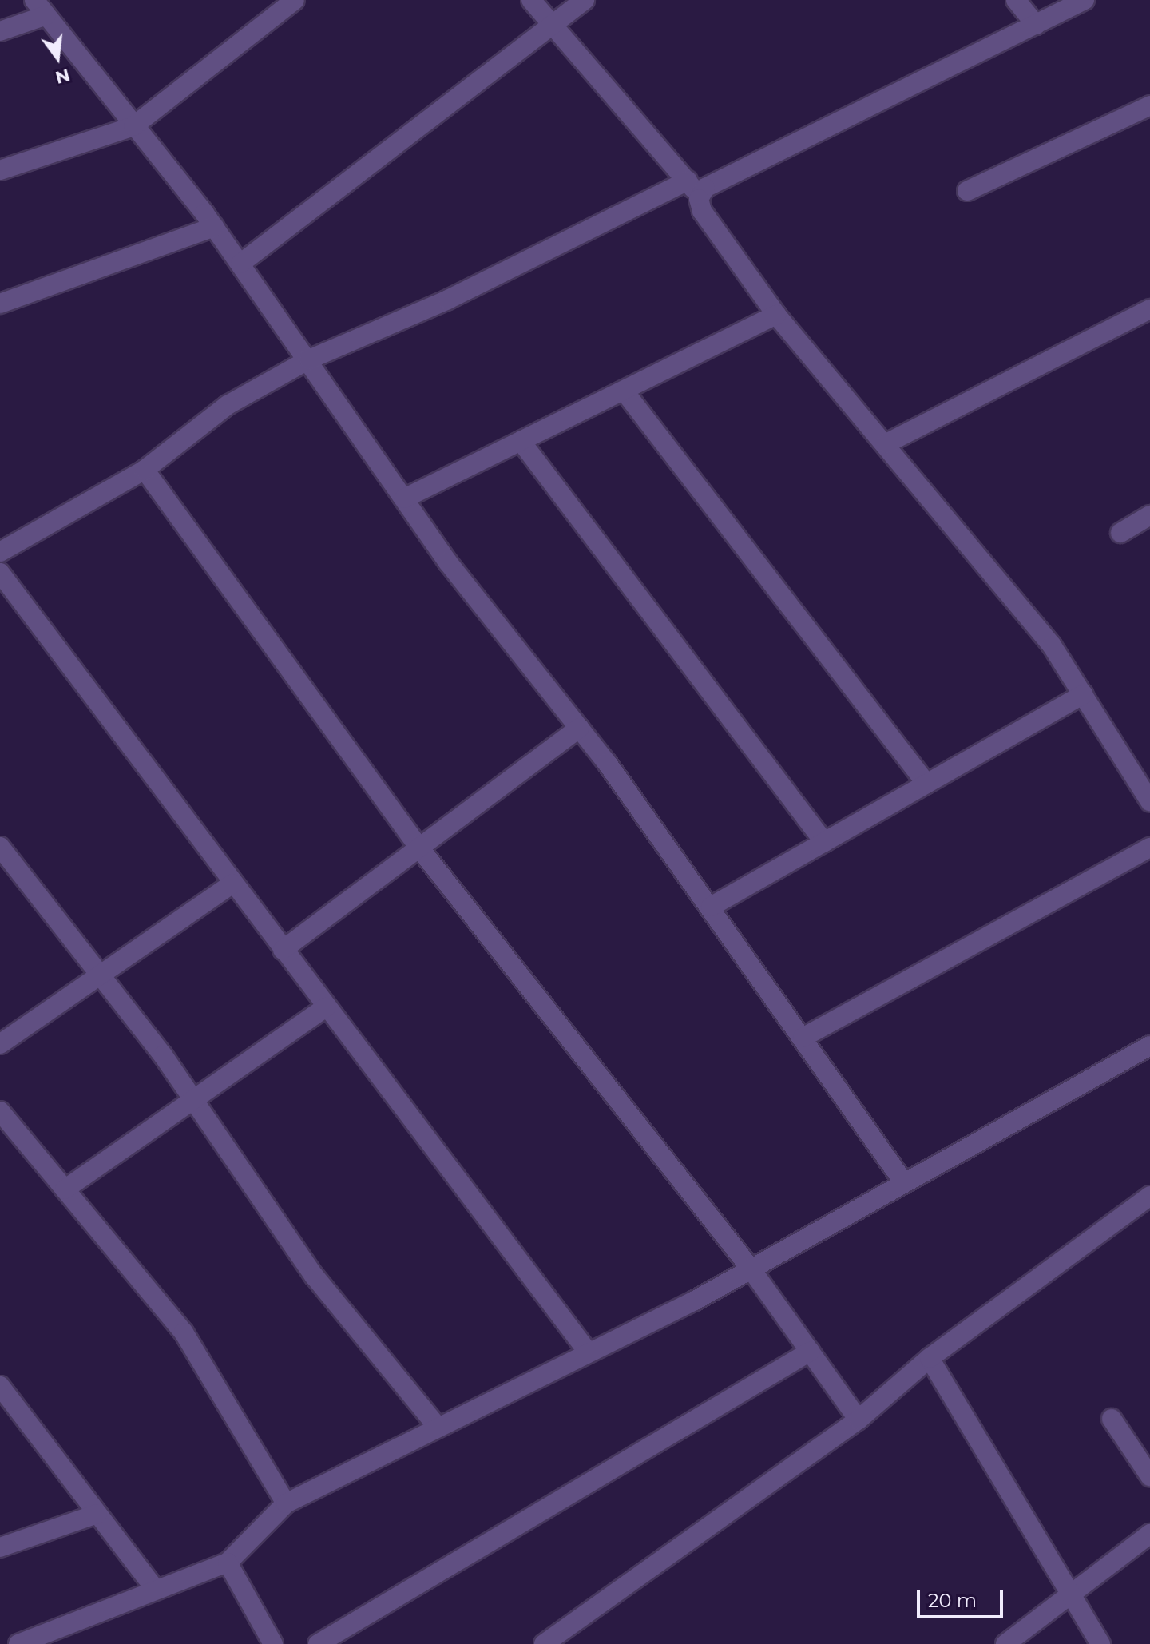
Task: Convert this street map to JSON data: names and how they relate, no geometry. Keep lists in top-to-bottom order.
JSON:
{
  "scale_bar": "20 m",
  "north": "bottom"
}
